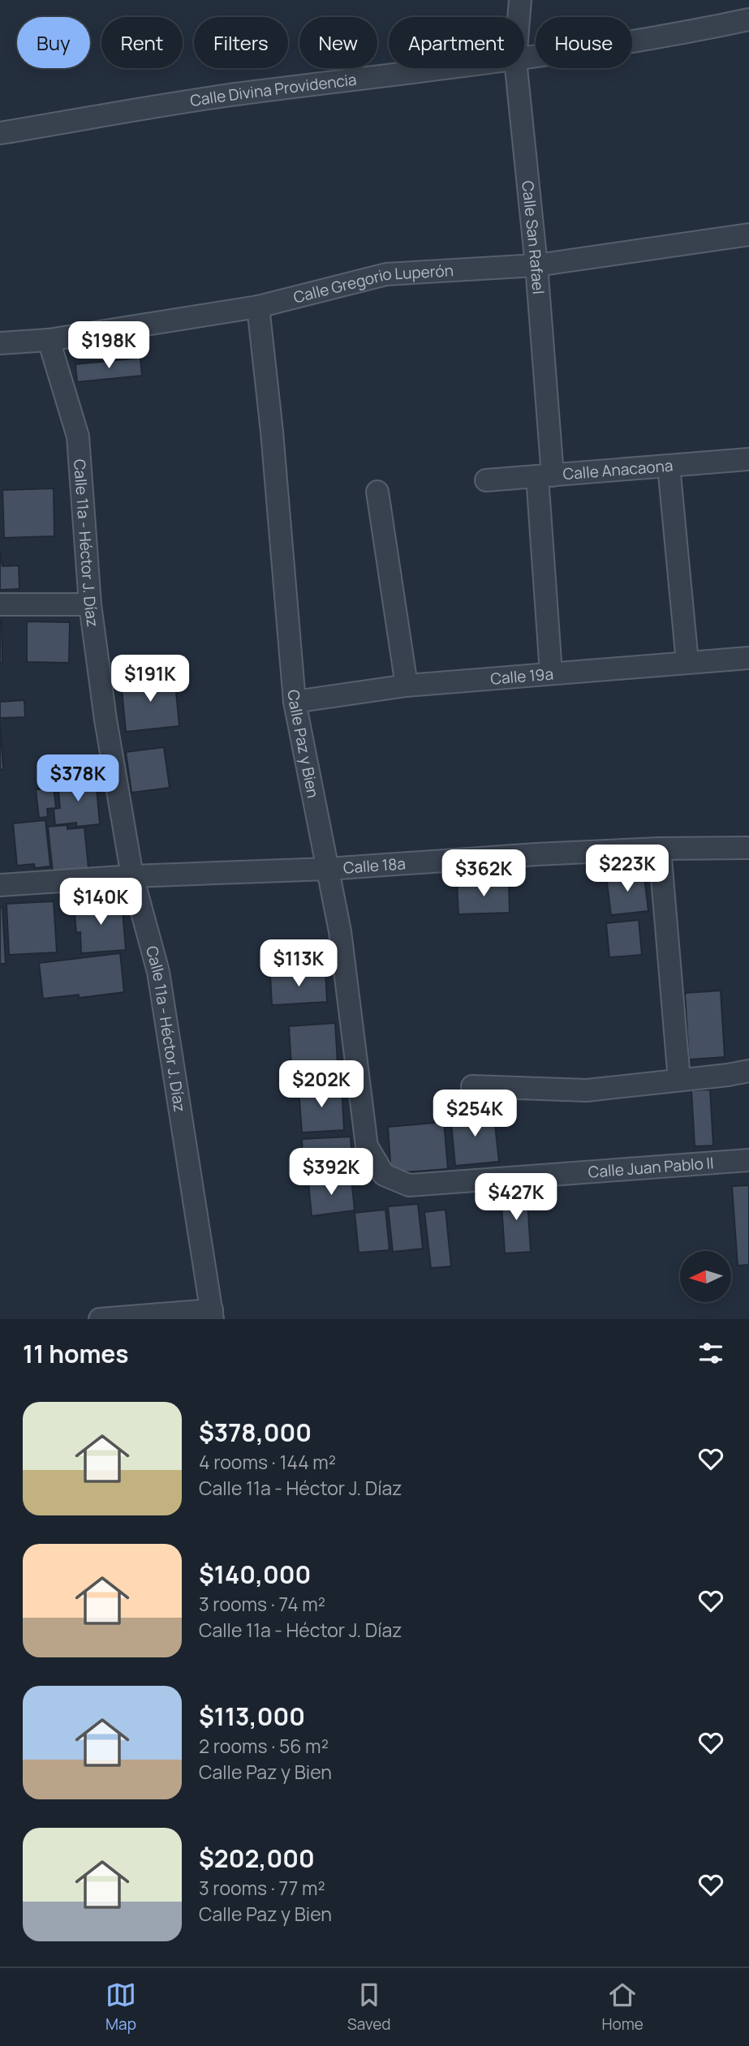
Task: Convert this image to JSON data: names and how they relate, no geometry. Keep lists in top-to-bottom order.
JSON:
{
  "streets": {
    "street": [
      "Calle Divina Providencia",
      "Calle San Rafael",
      "Calle Gregorio Luperón",
      "Calle Anacaona",
      "Calle 11a - Héctor J. Díaz",
      "Calle 19a",
      "Calle Paz y Bien",
      "Calle 18a",
      "Calle Juan Pablo II"
    ]
  },
  "crossings": [
    ["Calle San Rafael", "Calle Gregorio Luperón"],
    ["Calle San Rafael", "Calle Anacaona"],
    ["Calle San Rafael", "Calle 19a"],
    ["Calle Gregorio Luperón", "Calle 11a - Héctor J. Díaz"],
    ["Calle Gregorio Luperón", "Calle Paz y Bien"],
    ["Calle 11a - Héctor J. Díaz", "Calle 18a"],
    ["Calle 19a", "Calle Paz y Bien"],
    ["Calle Paz y Bien", "Calle 18a"],
    ["Calle Paz y Bien", "Calle Juan Pablo II"]
  ],
  "north": "left",
  "page": {
    "chip": [
      "Buy",
      "Rent",
      "Filters",
      "New",
      "Apartment",
      "House"
    ],
    "price": [
      "$198K",
      "$191K",
      "$378K",
      "$223K",
      "$362K",
      "$140K",
      "$113K",
      "$202K",
      "$254K",
      "$392K",
      "$427K"
    ],
    "heading": "11 homes",
    "list": [
      {
        "name": "$378,000",
        "note": "4 rooms · 144 m² · Calle 11a - Héctor J. Díaz"
      },
      {
        "name": "$140,000",
        "note": "3 rooms · 74 m² · Calle 11a - Héctor J. Díaz"
      },
      {
        "name": "$113,000",
        "note": "2 rooms · 56 m² · Calle Paz y Bien"
      },
      {
        "name": "$202,000",
        "note": "3 rooms · 77 m² · Calle Paz y Bien"
      }
    ],
    "tabs": ["Map", "Saved", "Home"]
  }
}
